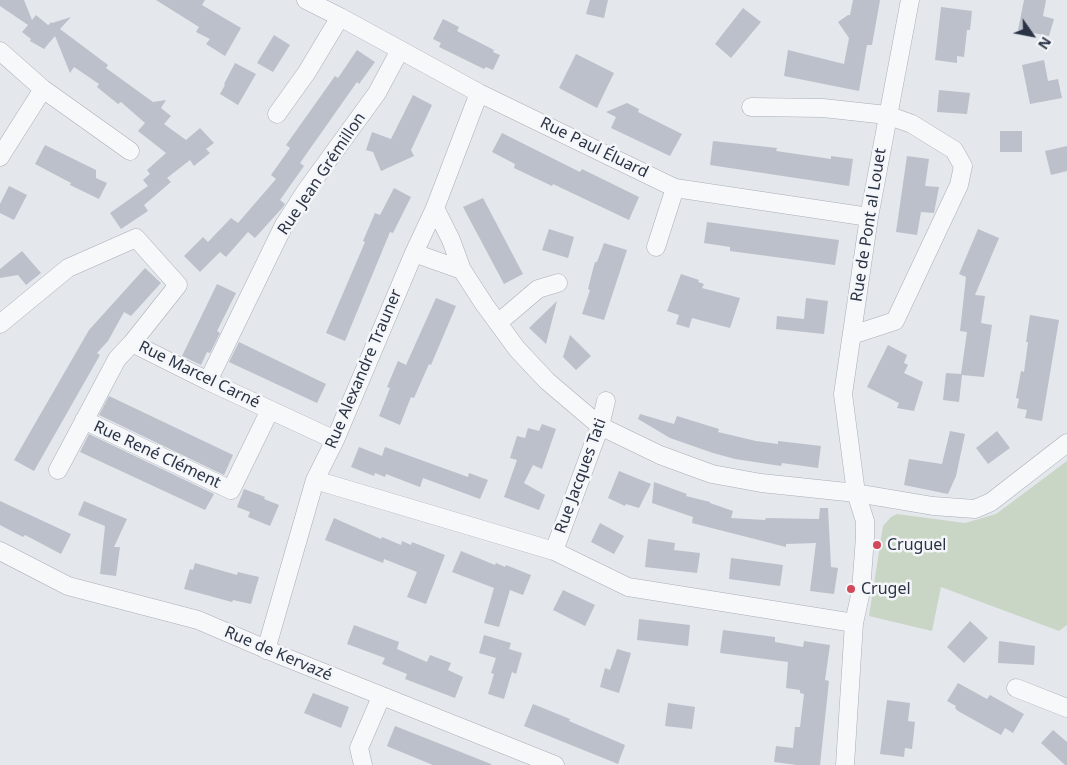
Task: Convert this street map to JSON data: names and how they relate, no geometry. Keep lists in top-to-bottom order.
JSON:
{
  "streets": {
    "street": [
      "Rue Paul Éluard",
      "Rue Jean Grémillon",
      "Rue de Pont al Louet",
      "Rue Alexandre Trauner",
      "Rue Marcel Carné",
      "Rue René Clément",
      "Rue Jacques Tati",
      "Rue de Kervazé"
    ]
  },
  "crossings": [
    ["Rue Paul Éluard", "Rue Jean Grémillon"],
    ["Rue Paul Éluard", "Rue de Pont al Louet"],
    ["Rue Paul Éluard", "Rue Alexandre Trauner"],
    ["Rue Jean Grémillon", "Rue Marcel Carné"],
    ["Rue Alexandre Trauner", "Rue Marcel Carné"],
    ["Rue Alexandre Trauner", "Rue de Kervazé"],
    ["Rue Marcel Carné", "Rue René Clément"]
  ],
  "places": ["Cruguel", "Crugel"],
  "north": "bottom right"
}
